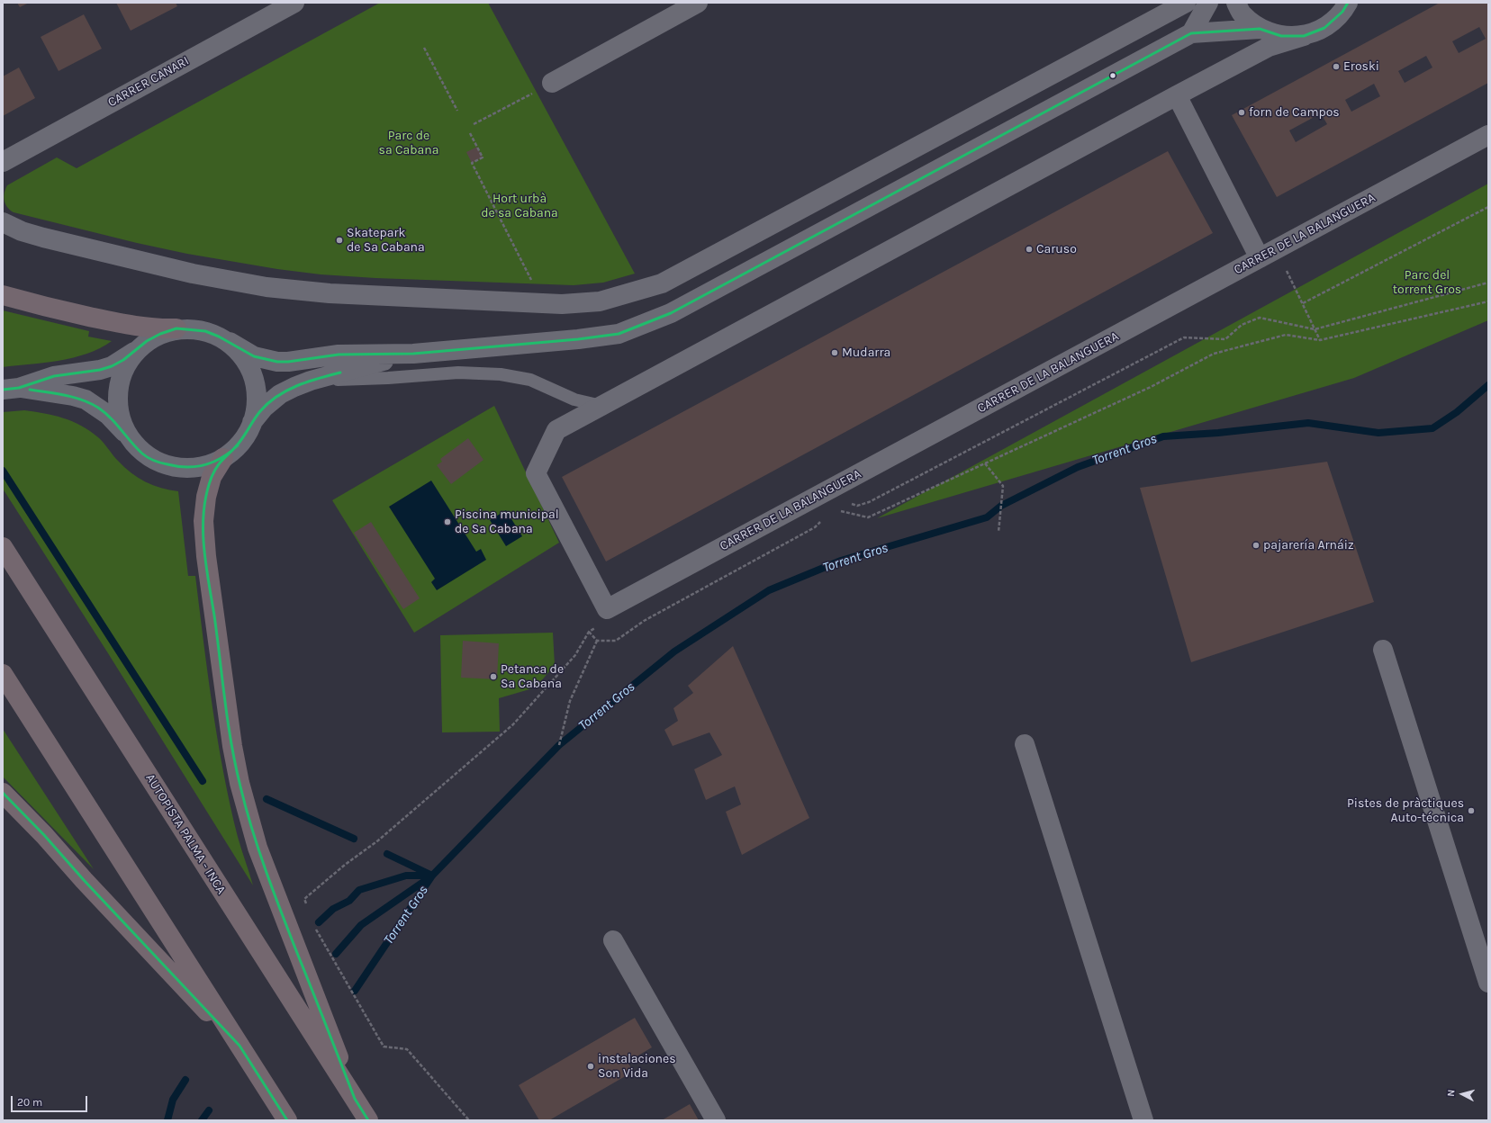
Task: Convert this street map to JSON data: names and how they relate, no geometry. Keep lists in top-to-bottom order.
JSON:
{
  "streets": {
    "highway": ["AUTOPISTA PALMA - INCA"],
    "street": ["CARRER CANARI", "CARRER DE LA BALANGUERA"]
  },
  "water": ["Torrent Gros"],
  "parks": ["Parc de sa Cabana", "Hort urbà de sa Cabana", "Parc del torrent Gros"],
  "places": [
    "Eroski",
    "forn de Campos",
    "Skatepark de Sa Cabana",
    "Caruso",
    "Mudarra",
    "Piscina municipal de Sa Cabana",
    "pajarería Arnáiz",
    "Petanca de Sa Cabana",
    "Pistes de pràctiques Auto-técnica",
    "instalaciones Son Vida"
  ],
  "scale_bar": "20 m",
  "north": "left"
}
